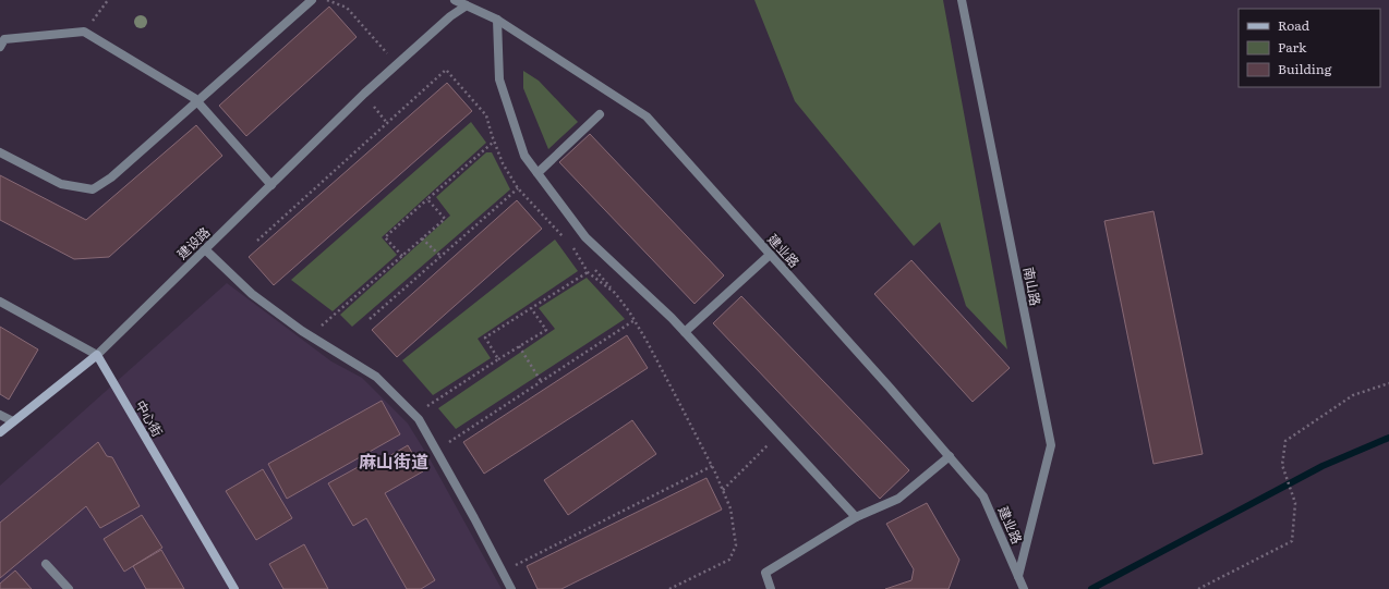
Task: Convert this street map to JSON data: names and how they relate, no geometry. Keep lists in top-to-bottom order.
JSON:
{
  "streets": {
    "main road": ["建设路", "中心街"],
    "street": ["建业路", "南山路"]
  },
  "crossings": [
    ["建设路", "建业路"],
    ["建设路", "中心街"],
    ["建业路", "南山路"]
  ],
  "districts": ["麻山街道"],
  "legend": ["Road", "Park", "Building"]
}
